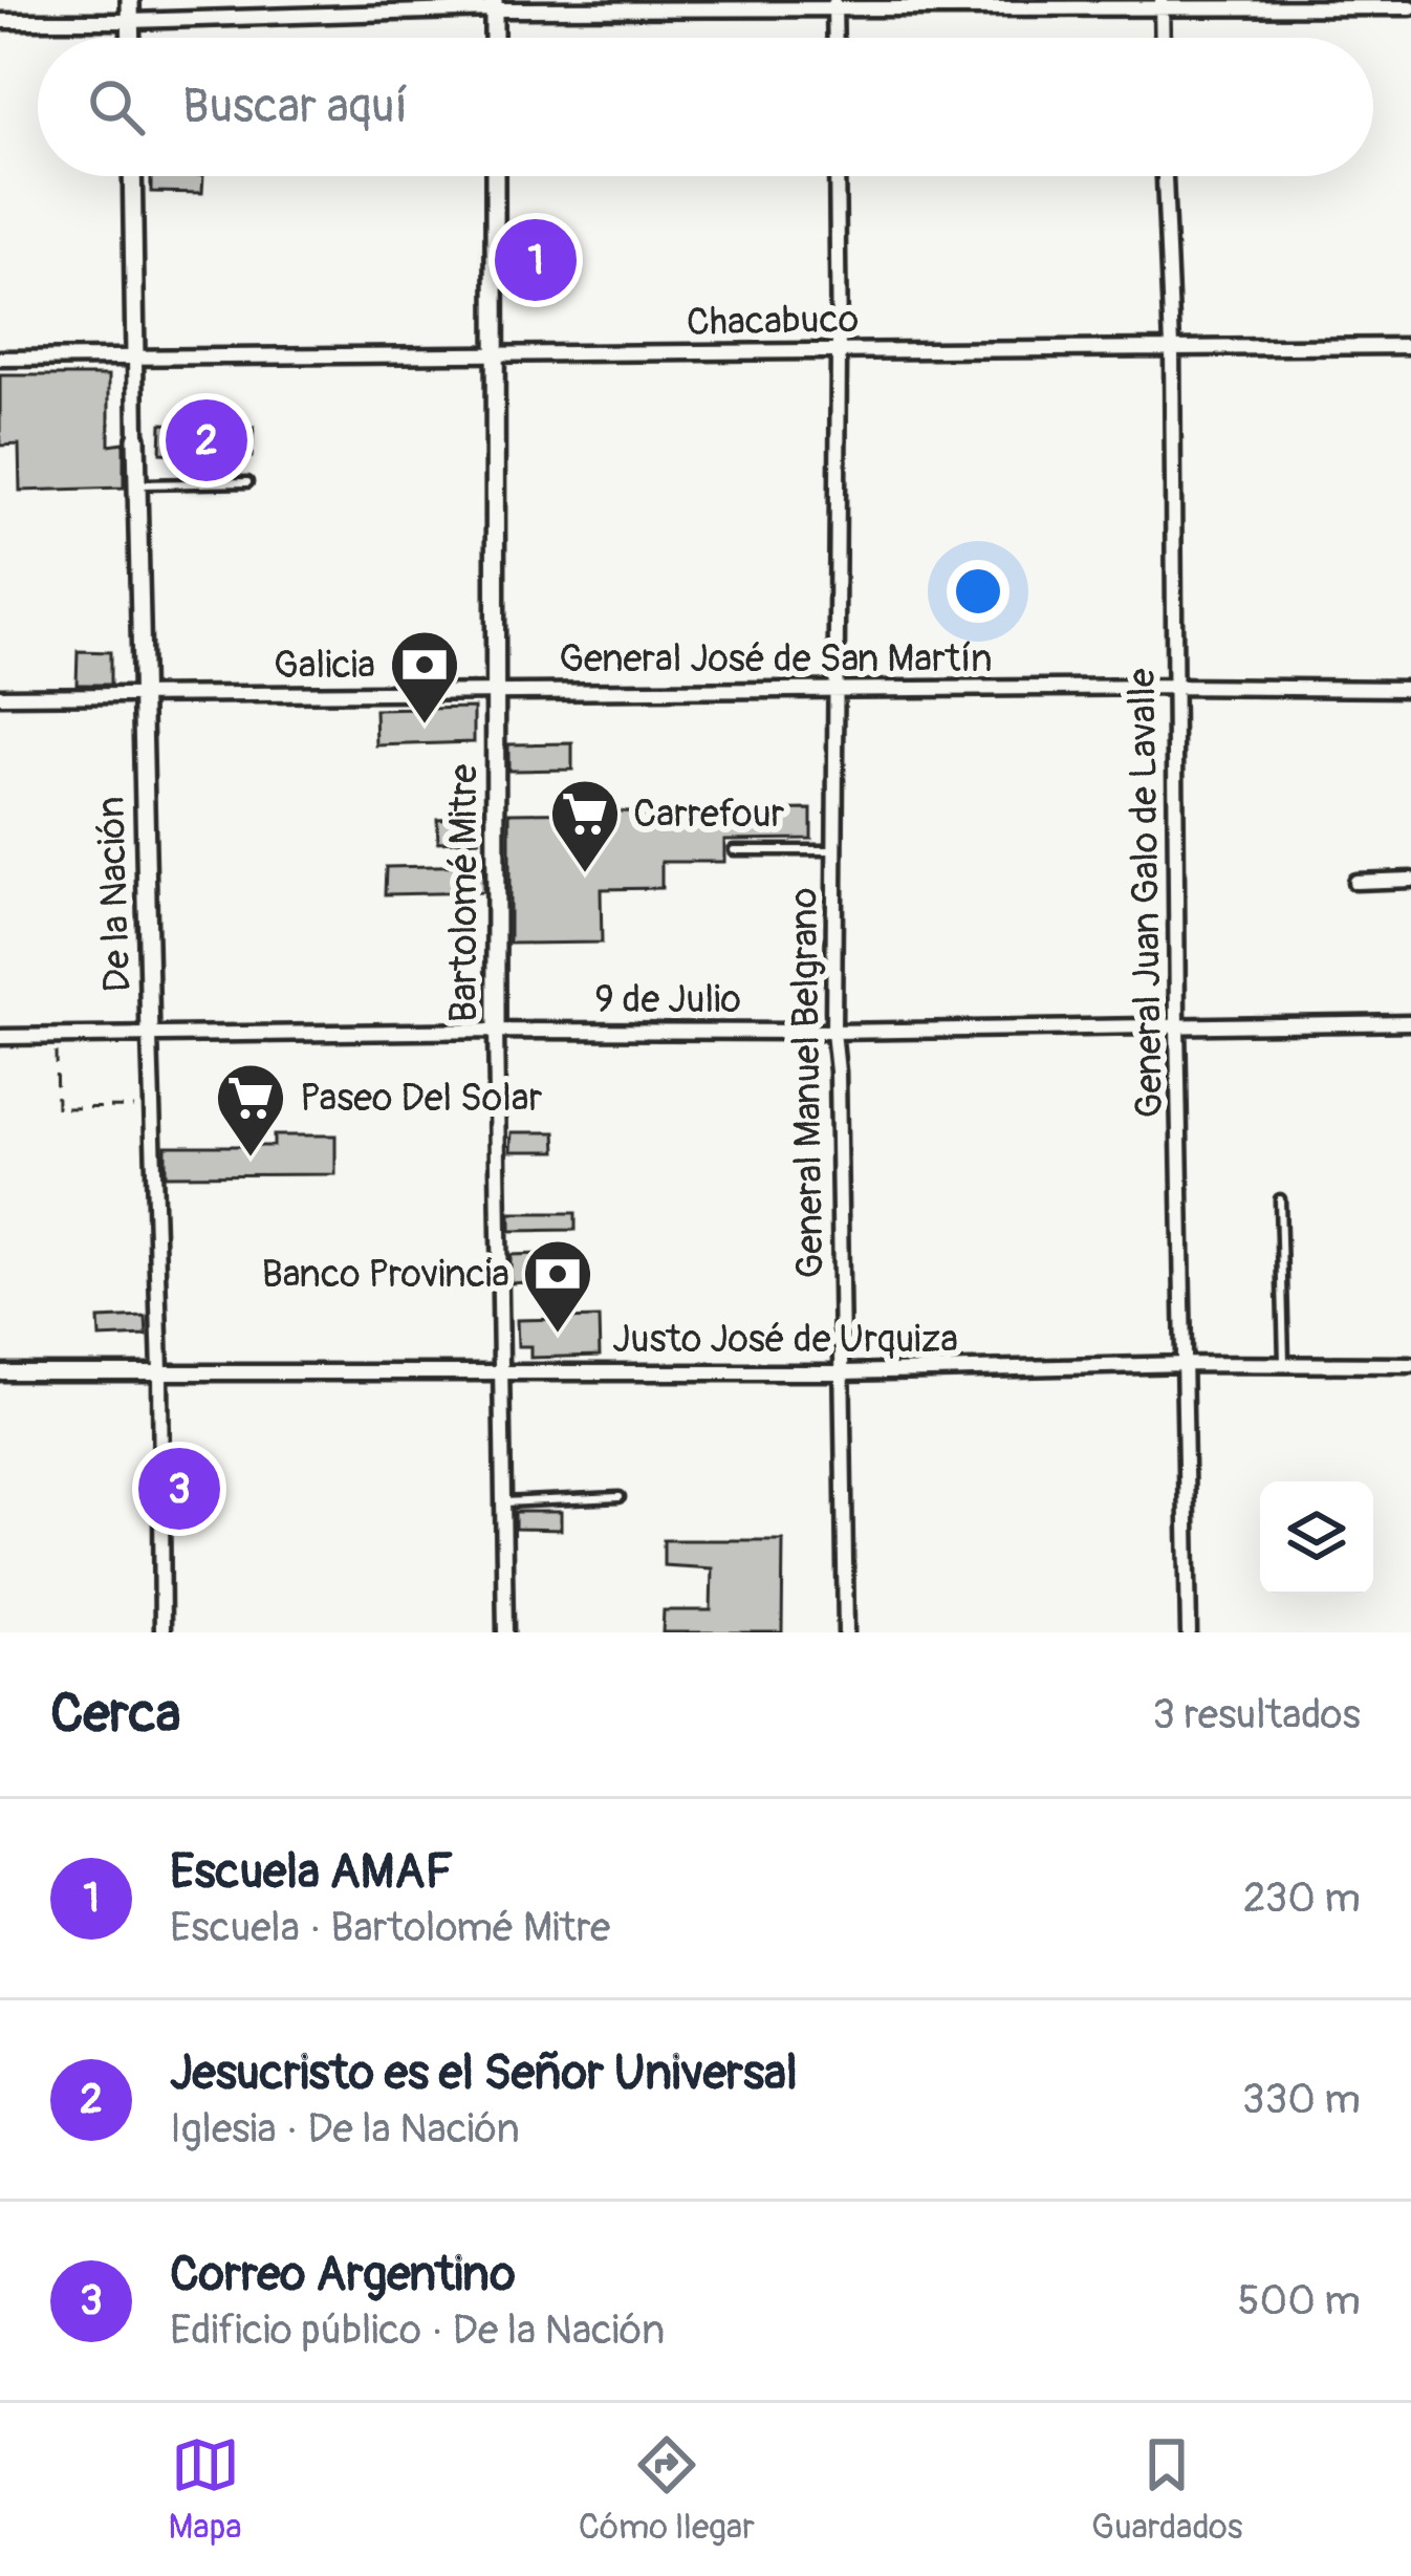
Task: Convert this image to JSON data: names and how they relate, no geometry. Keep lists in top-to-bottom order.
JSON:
{
  "streets": {
    "street": [
      "Chacabuco",
      "General José de San Martín",
      "Bartolomé Mitre",
      "General Juan Galo de Lavalle",
      "De la Nación",
      "9 de Julio",
      "General Manuel Belgrano",
      "Justo José de Urquiza"
    ]
  },
  "crossings": [
    ["Chacabuco", "Bartolomé Mitre"],
    ["Chacabuco", "General Juan Galo de Lavalle"],
    ["Chacabuco", "De la Nación"],
    ["Chacabuco", "General Manuel Belgrano"],
    ["General José de San Martín", "Bartolomé Mitre"],
    ["General José de San Martín", "General Juan Galo de Lavalle"],
    ["General José de San Martín", "De la Nación"],
    ["General José de San Martín", "General Manuel Belgrano"],
    ["Bartolomé Mitre", "9 de Julio"],
    ["Bartolomé Mitre", "Justo José de Urquiza"],
    ["General Juan Galo de Lavalle", "9 de Julio"],
    ["General Juan Galo de Lavalle", "Justo José de Urquiza"],
    ["De la Nación", "9 de Julio"],
    ["De la Nación", "Justo José de Urquiza"],
    ["9 de Julio", "General Manuel Belgrano"],
    ["General Manuel Belgrano", "Justo José de Urquiza"]
  ],
  "places": {
    "bank": ["Galicia", "Banco Provincia"],
    "supermarket": ["Carrefour", "Paseo Del Solar"]
  },
  "page": {
    "search": "Buscar aquí",
    "pins": ["1", "2", "3"],
    "heading": ["Cerca", "3 resultados"],
    "list": [
      {
        "mark": "1",
        "name": "Escuela AMAF",
        "note": "Escuela · Bartolomé Mitre",
        "value": "230 m"
      },
      {
        "mark": "2",
        "name": "Jesucristo es el Señor Universal",
        "note": "Iglesia · De la Nación",
        "value": "330 m"
      },
      {
        "mark": "3",
        "name": "Correo Argentino",
        "note": "Edificio público · De la Nación",
        "value": "500 m"
      }
    ],
    "nav": ["Mapa", "Cómo llegar", "Guardados"]
  }
}
